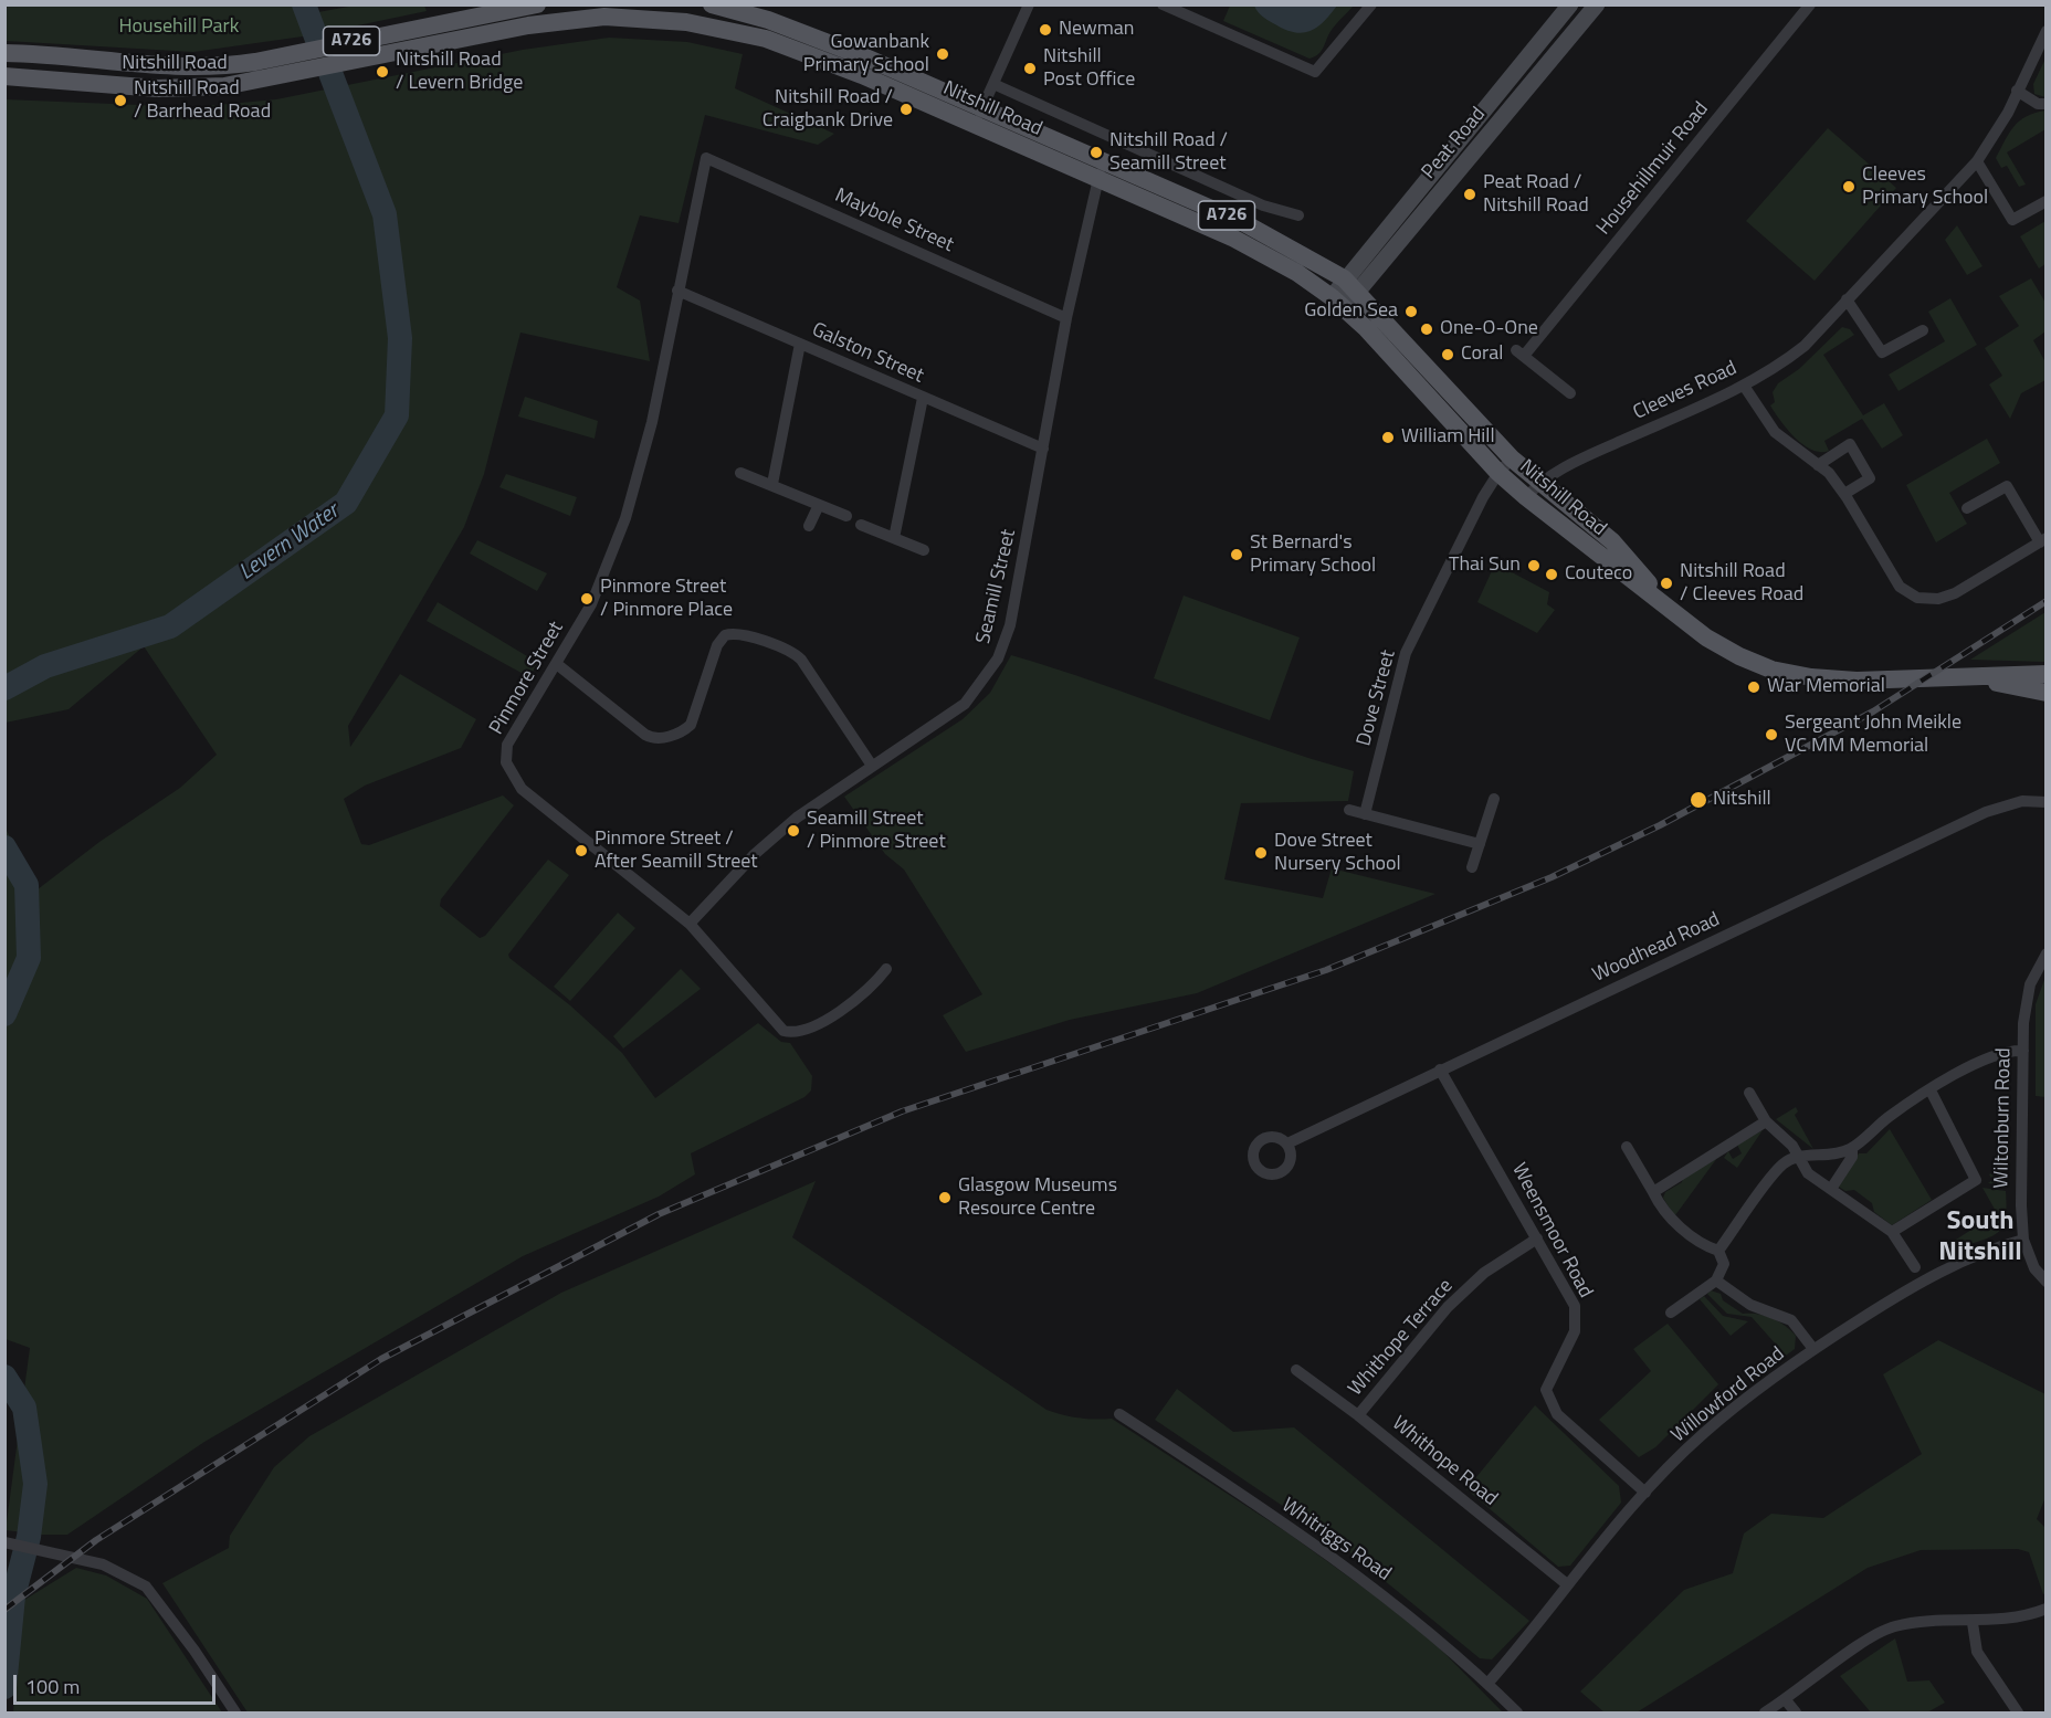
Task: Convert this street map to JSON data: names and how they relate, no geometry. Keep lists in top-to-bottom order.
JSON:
{
  "streets": {
    "main road": ["A726", "Nitshill Road"],
    "street": [
      "Peat Road",
      "Househillmuir Road",
      "Maybole Street",
      "Galston Street",
      "Cleeves Road",
      "Seamill Street",
      "Pinmore Street",
      "Dove Street",
      "Woodhead Road",
      "Wiltonburn Road",
      "Weensmoor Road",
      "Whithope Terrace",
      "Willowford Road",
      "Whithope Road",
      "Whitriggs Road"
    ]
  },
  "crossings": [
    ["Nitshill Road", "Peat Road"],
    ["Nitshill Road", "Cleeves Road"],
    ["Nitshill Road", "Seamill Street"],
    ["Nitshill Road", "Dove Street"],
    ["Maybole Street", "Seamill Street"],
    ["Maybole Street", "Pinmore Street"],
    ["Galston Street", "Seamill Street"],
    ["Galston Street", "Pinmore Street"],
    ["Seamill Street", "Pinmore Street"],
    ["Woodhead Road", "Weensmoor Road"],
    ["Wiltonburn Road", "Willowford Road"],
    ["Weensmoor Road", "Whithope Terrace"],
    ["Weensmoor Road", "Willowford Road"],
    ["Whithope Terrace", "Whithope Road"],
    ["Willowford Road", "Whithope Road"],
    ["Willowford Road", "Whitriggs Road"]
  ],
  "districts": ["South Nitshill"],
  "water": ["Levern Water"],
  "parks": ["Househill Park"],
  "places": [
    "Newman",
    "Gowanbank Primary School",
    "Nitshill Post Office",
    "Nitshill Road / Levern Bridge",
    "Nitshill Road / Barrhead Road",
    "Nitshill Road / Craigbank Drive",
    "Nitshill Road / Seamill Street",
    "Cleeves Primary School",
    "Peat Road / Nitshill Road",
    "Golden Sea",
    "One-O-One",
    "Coral",
    "William Hill",
    "St Bernard's Primary School",
    "Thai Sun",
    "Couteco",
    "Nitshill Road / Cleeves Road",
    "Pinmore Street / Pinmore Place",
    "War Memorial",
    "Sergeant John Meikle VC MM Memorial",
    "Nitshill",
    "Seamill Street / Pinmore Street",
    "Pinmore Street / After Seamill Street",
    "Dove Street Nursery School",
    "Glasgow Museums Resource Centre"
  ],
  "scale_bar": "100 m"
}
